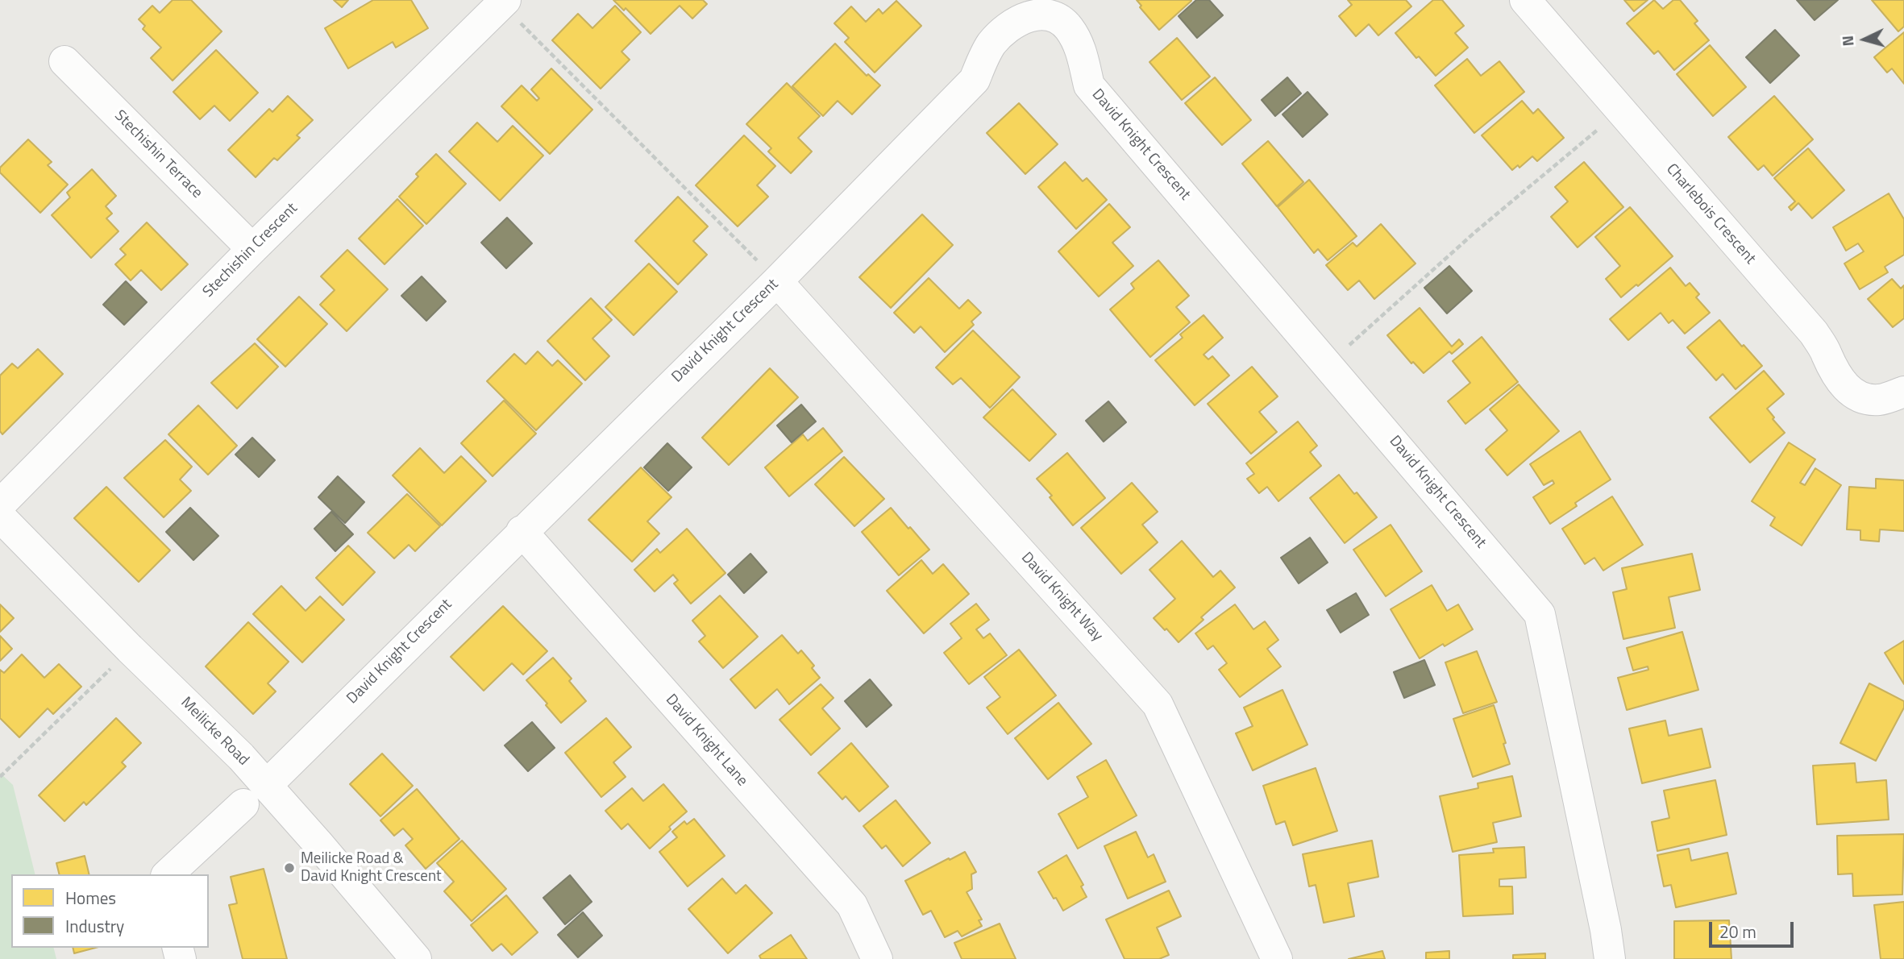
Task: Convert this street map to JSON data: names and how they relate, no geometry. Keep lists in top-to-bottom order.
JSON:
{
  "streets": {
    "street": [
      "David Knight Crescent",
      "Stechishin Terrace",
      "Charlebois Crescent",
      "Stechishin Crescent",
      "David Knight Way",
      "Meilicke Road",
      "David Knight Lane"
    ]
  },
  "crossings": [
    ["David Knight Crescent", "David Knight Way"],
    ["David Knight Crescent", "Meilicke Road"],
    ["David Knight Crescent", "David Knight Lane"],
    ["Stechishin Terrace", "Stechishin Crescent"]
  ],
  "places": ["Meilicke Road & David Knight Crescent"],
  "legend": ["Homes", "Industry"],
  "scale_bar": "20 m",
  "north": "left"
}
